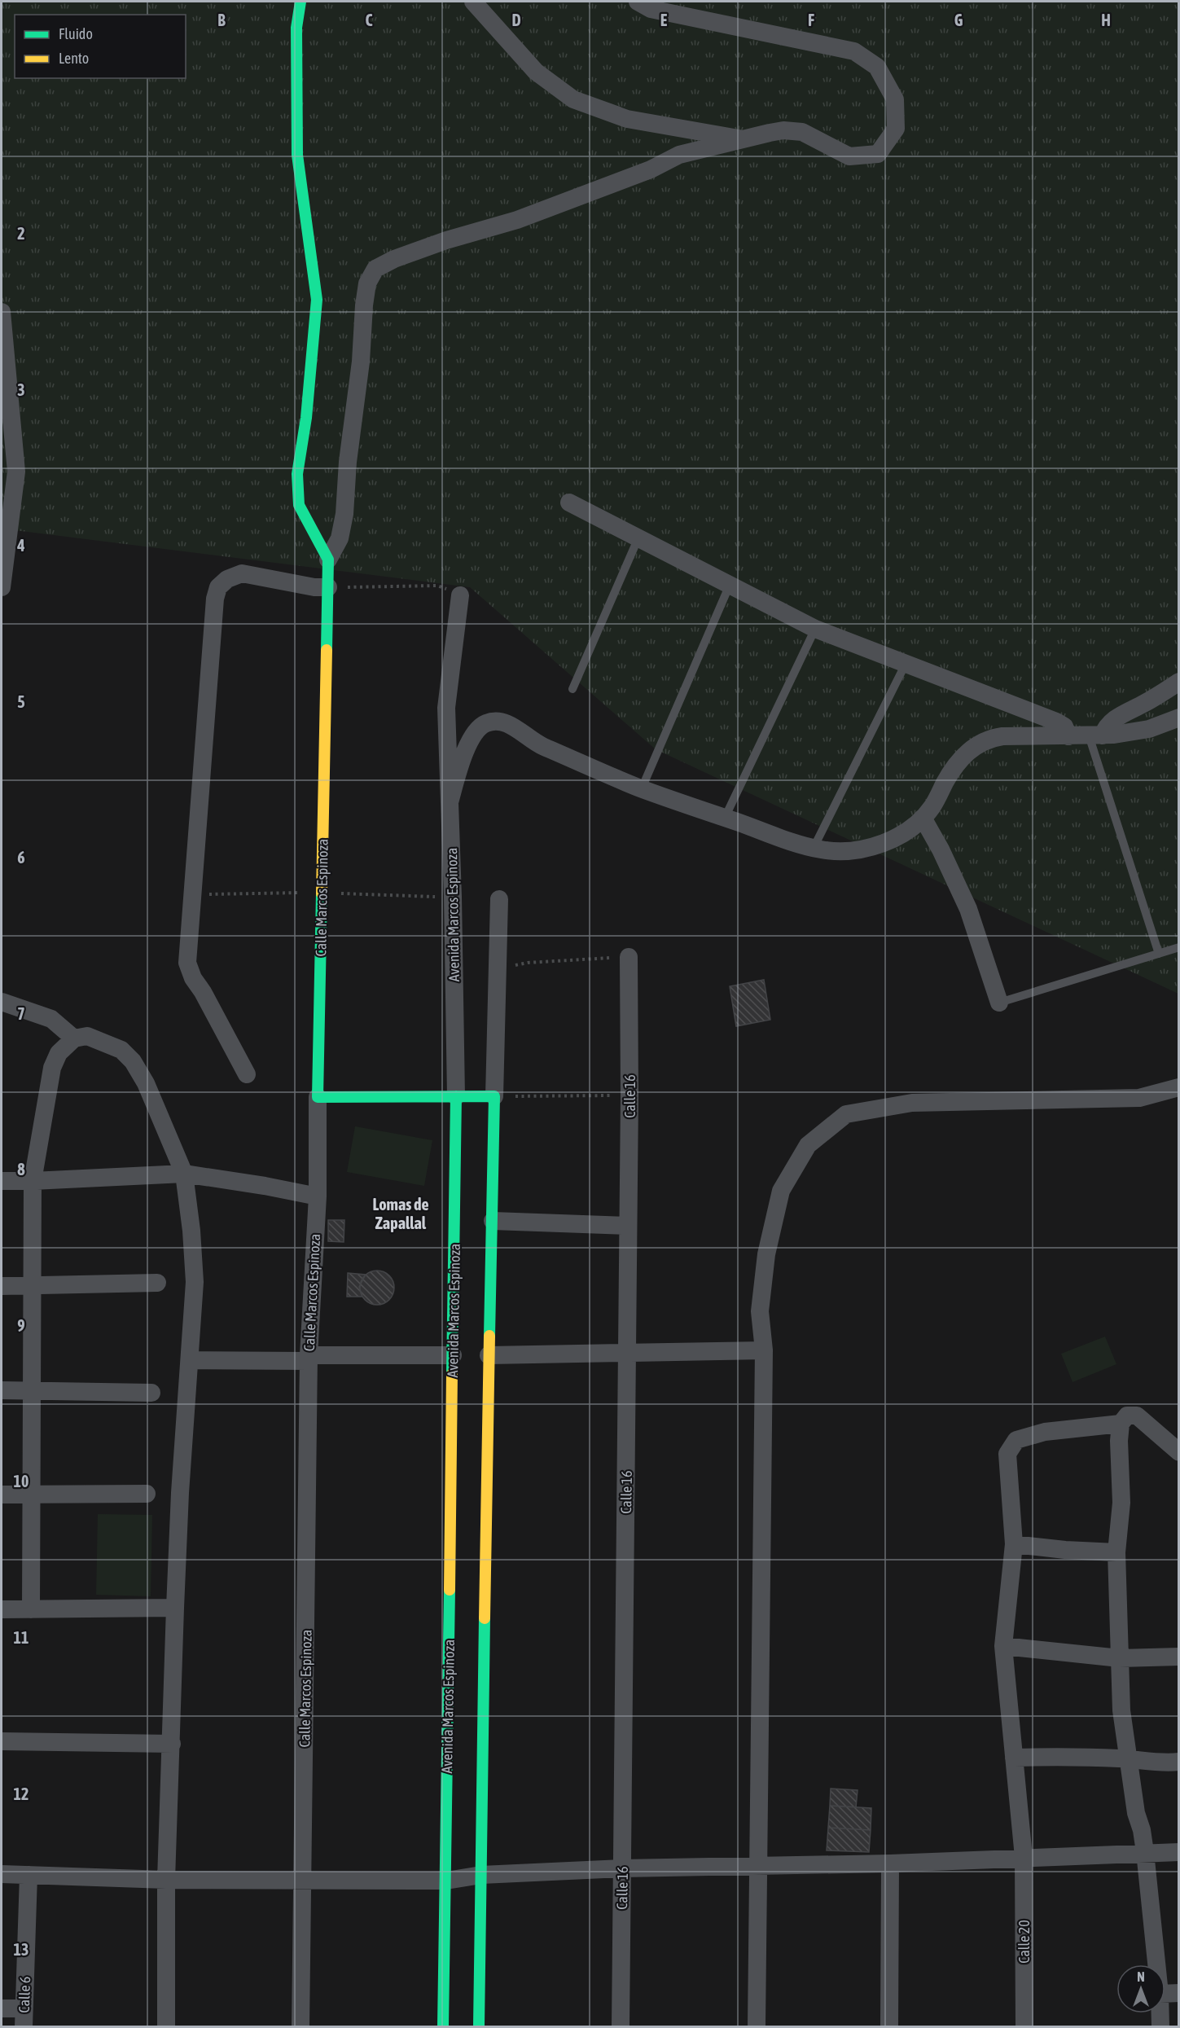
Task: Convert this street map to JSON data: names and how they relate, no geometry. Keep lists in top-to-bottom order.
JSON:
{
  "streets": {
    "street": [
      "Calle Marcos Espinoza",
      "Avenida Marcos Espinoza",
      "Calle 16",
      "Calle 20",
      "Calle 6"
    ]
  },
  "districts": ["Lomas de Zapallal"],
  "legend": ["Fluido", "Lento"],
  "north": "top",
  "grid": {
    "columns": [
      "B",
      "C",
      "D",
      "E",
      "F",
      "G",
      "H"
    ],
    "rows": [
      "2",
      "3",
      "4",
      "5",
      "6",
      "7",
      "8",
      "9",
      "10",
      "11",
      "12",
      "13"
    ]
  }
}
